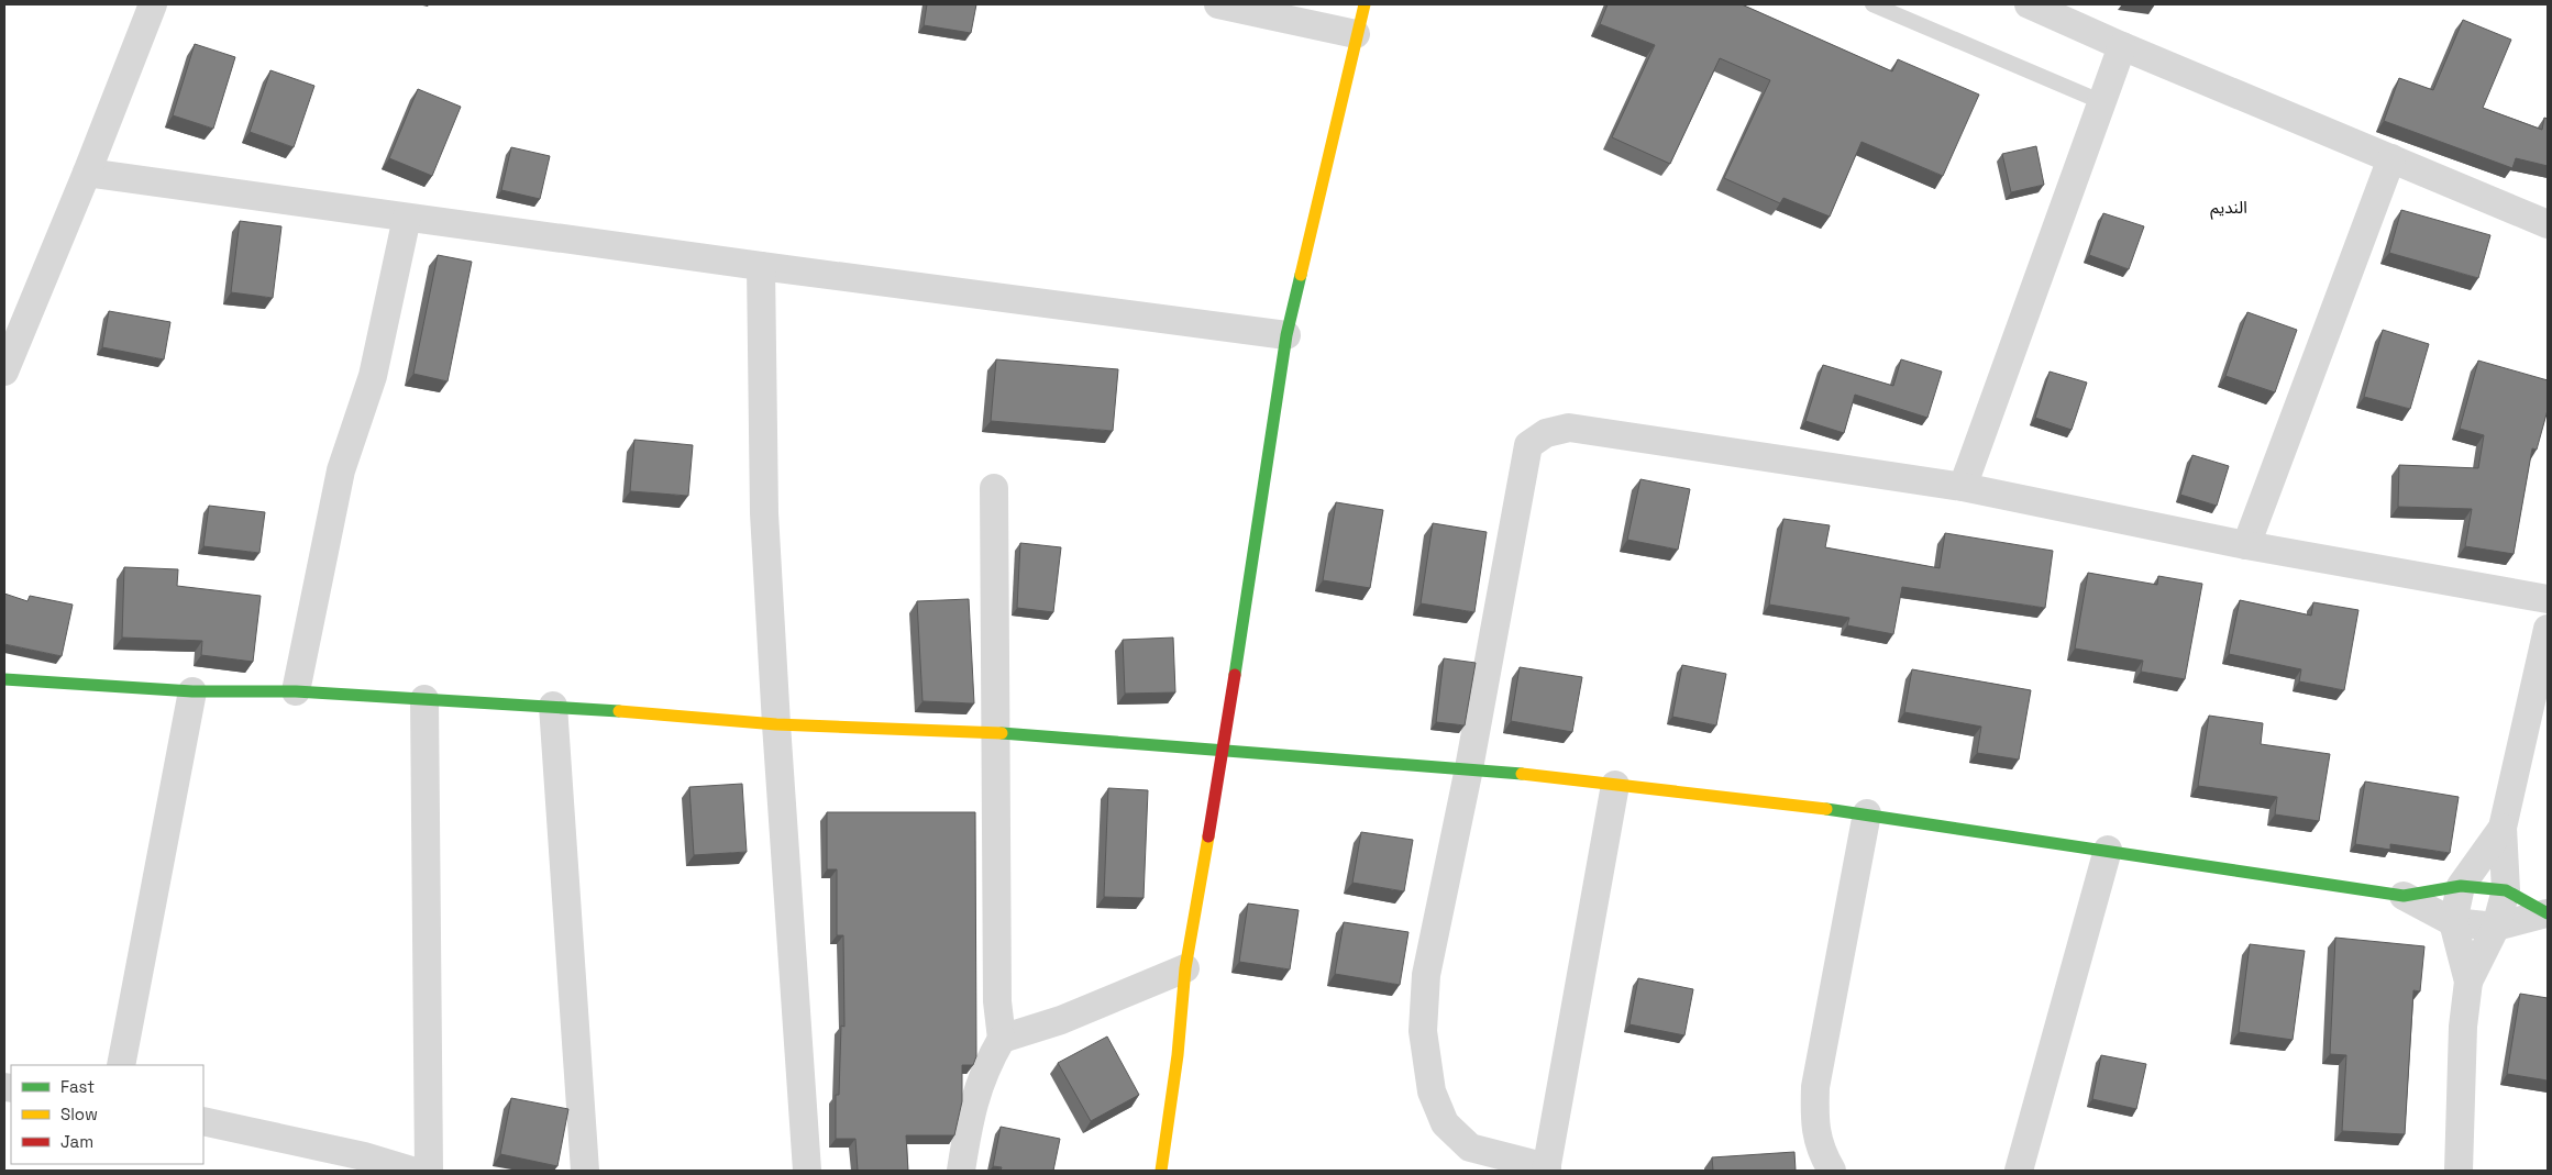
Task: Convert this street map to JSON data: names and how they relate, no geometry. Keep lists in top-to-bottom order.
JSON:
{
  "districts": ["النديم"],
  "legend": ["Fast", "Slow", "Jam"]
}
